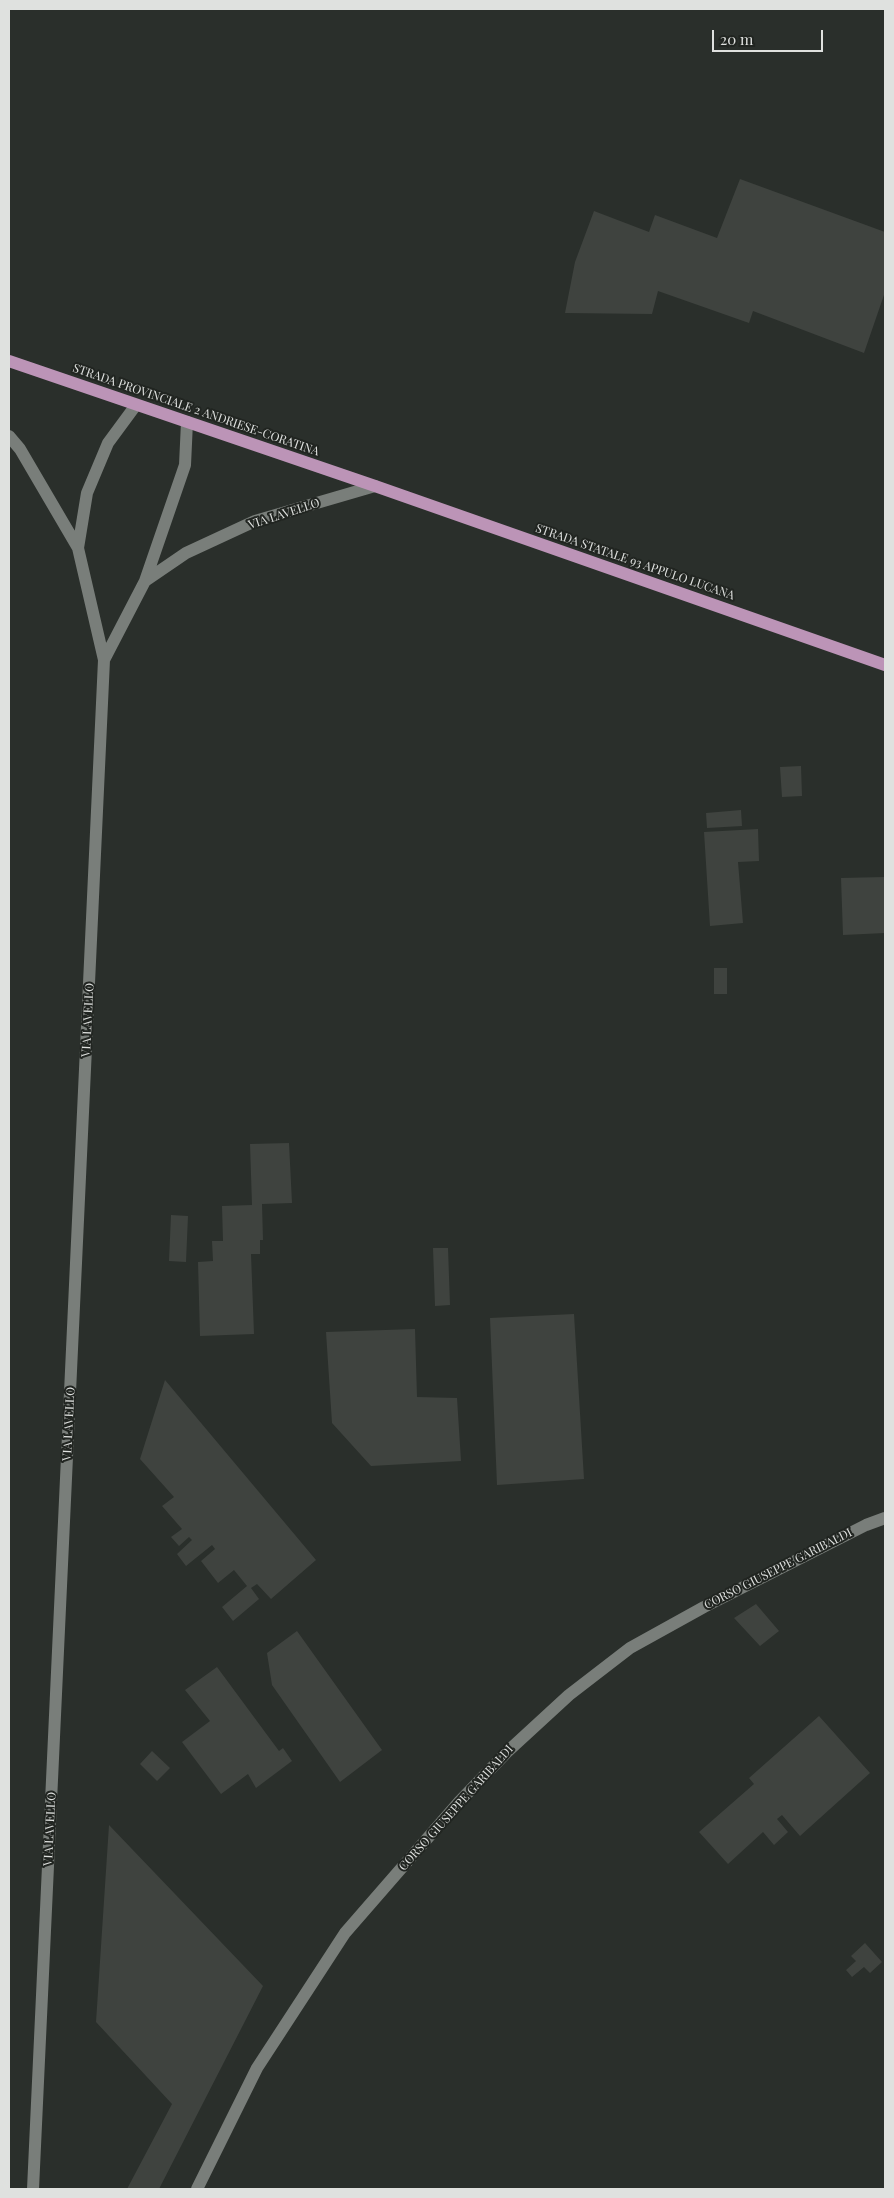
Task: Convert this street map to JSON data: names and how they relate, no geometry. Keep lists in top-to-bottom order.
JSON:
{
  "streets": {
    "main road": ["STRADA PROVINCIALE 2 ANDRIESE-CORATINA", "STRADA STATALE 93 APPULO LUCANA"],
    "street": ["VIA LAVELLO", "CORSO GIUSEPPE GARIBALDI"]
  },
  "crossings": [
    ["STRADA PROVINCIALE 2 ANDRIESE-CORATINA", "VIA LAVELLO"],
    ["STRADA PROVINCIALE 2 ANDRIESE-CORATINA", "STRADA STATALE 93 APPULO LUCANA"],
    ["VIA LAVELLO", "STRADA STATALE 93 APPULO LUCANA"]
  ],
  "scale_bar": "20 m"
}
